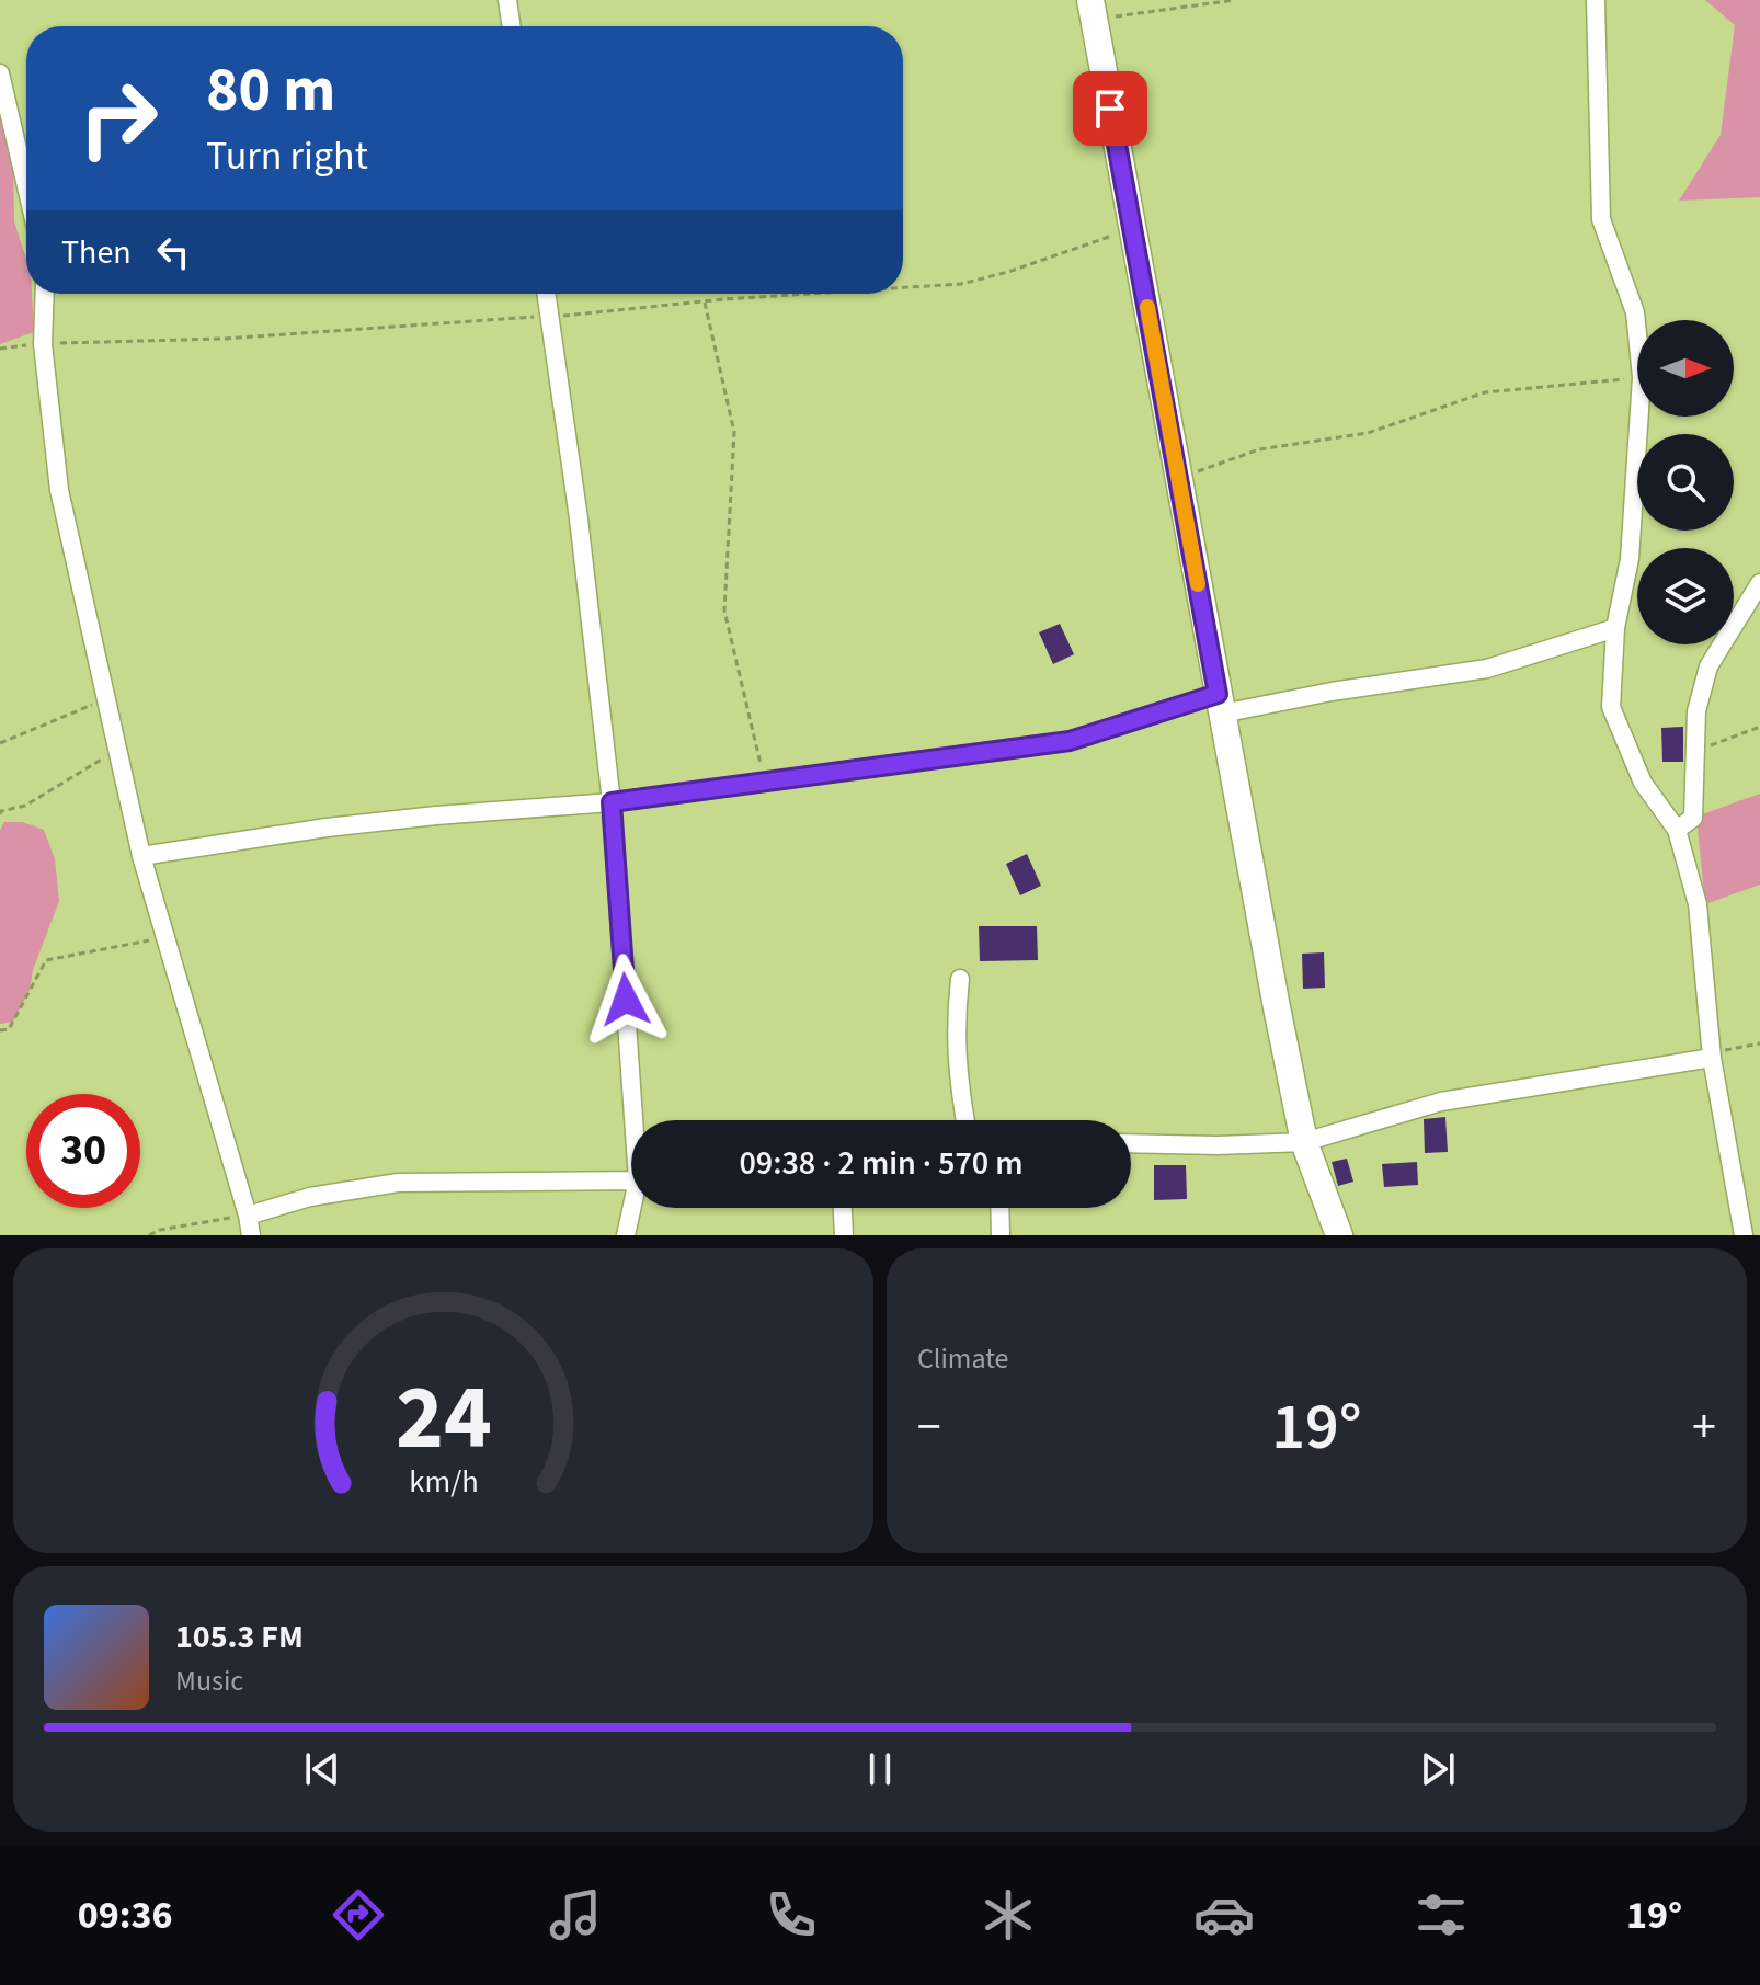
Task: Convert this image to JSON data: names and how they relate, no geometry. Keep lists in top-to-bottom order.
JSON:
{
  "north": "right",
  "page": {
    "turn": ["80 m", "Turn right"],
    "then": "Then",
    "limit": "30",
    "trip": "09:38 · 2 min · 570 m",
    "tile": "Climate",
    "heat": ["−", "19°", "+"],
    "song": ["105.3 FM", "Music"],
    "tabs": ["09:36", "19°"],
    "gauge": ["24", "km/h"]
  }
}
